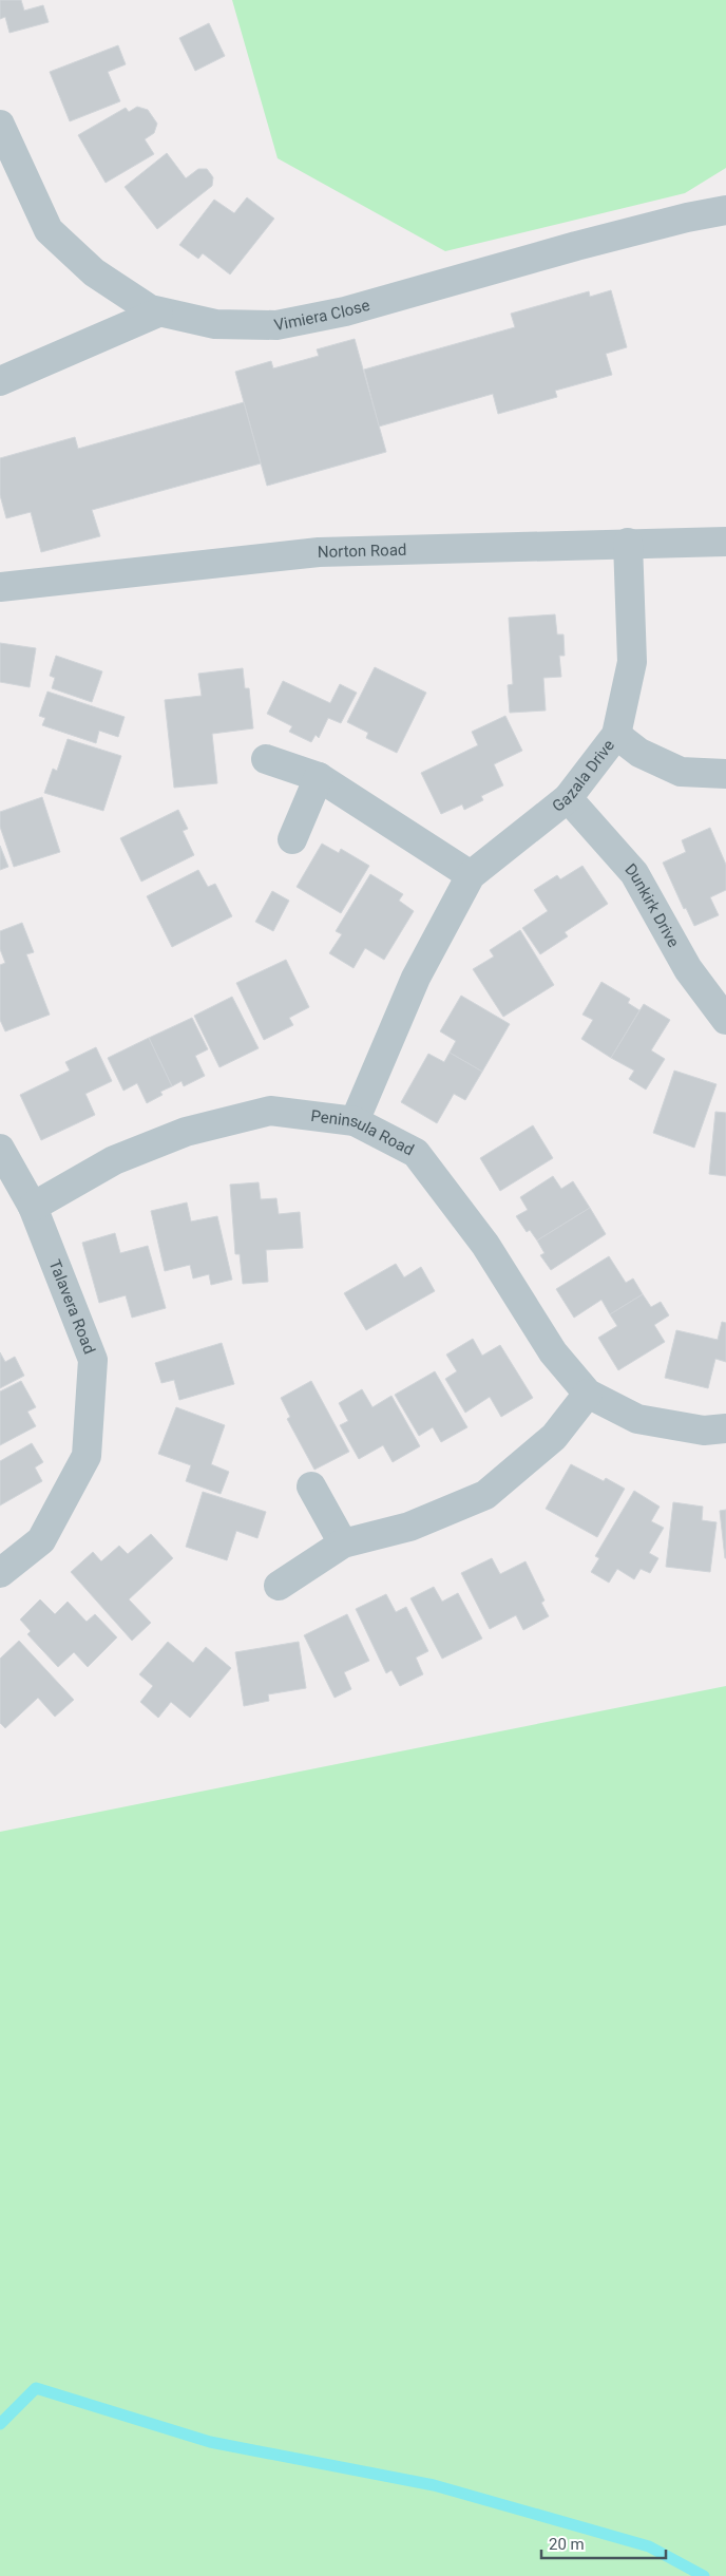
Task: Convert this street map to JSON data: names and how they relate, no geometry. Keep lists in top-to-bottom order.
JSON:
{
  "streets": {
    "street": [
      "Vimiera Close",
      "Norton Road",
      "Gazala Drive",
      "Dunkirk Drive",
      "Peninsula Road",
      "Talavera Road"
    ]
  },
  "crossings": [
    ["Norton Road", "Gazala Drive"],
    ["Gazala Drive", "Dunkirk Drive"],
    ["Gazala Drive", "Peninsula Road"],
    ["Peninsula Road", "Talavera Road"]
  ],
  "scale_bar": "20 m"
}
